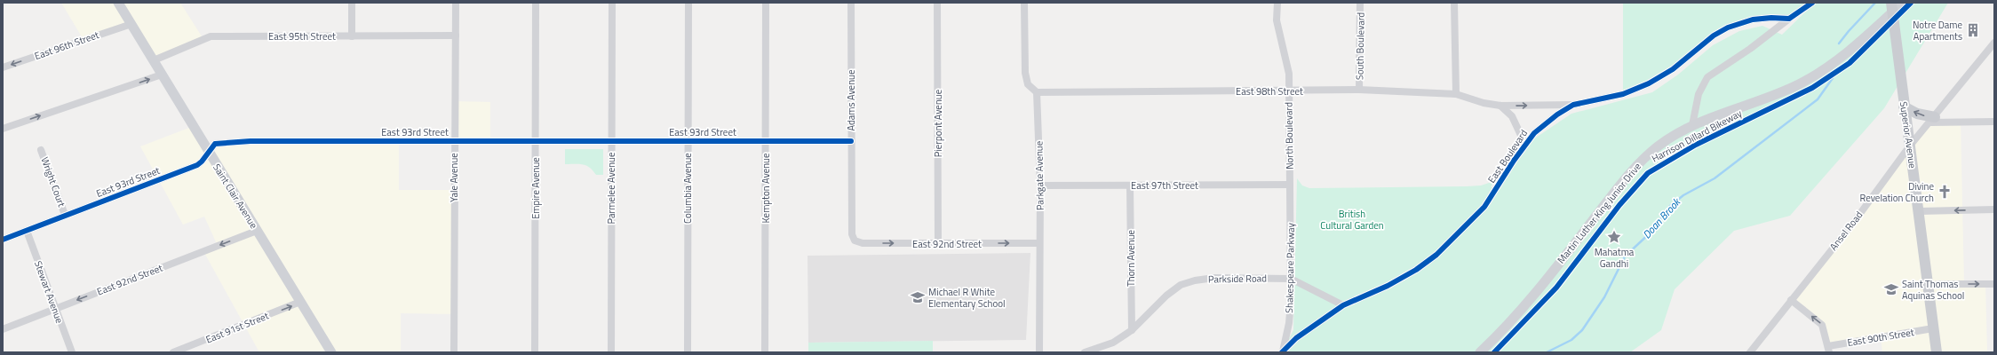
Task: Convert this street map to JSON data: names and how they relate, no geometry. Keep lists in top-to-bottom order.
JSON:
{
  "streets": {
    "main road": ["Superior Avenue", "Saint Clair Avenue", "Martin Luther King Junior Drive"],
    "street": [
      "East 95th Street",
      "East 96th Street",
      "South Boulevard",
      "East 98th Street",
      "Adams Avenue",
      "Pierpont Avenue",
      "East 93rd Street",
      "North Boulevard",
      "East Boulevard",
      "Parkgate Avenue",
      "Yale Avenue",
      "Wright Court",
      "East 97th Street",
      "Empire Avenue",
      "Parmelee Avenue",
      "Columbia Avenue",
      "Kempton Avenue",
      "Ansel Road",
      "East 92nd Street",
      "Thorn Avenue",
      "Shakespeare Parkway",
      "Parkside Road",
      "Stewart Avenue",
      "East 91st Street",
      "East 90th Street"
    ],
    "cycle path": ["Harrison Dillard Bikeway"]
  },
  "crossings": [
    ["East 95th Street", "Yale Avenue"],
    ["East 95th Street", "Saint Clair Avenue"],
    ["East 96th Street", "Saint Clair Avenue"],
    ["South Boulevard", "East 98th Street"],
    ["East 98th Street", "North Boulevard"],
    ["East 98th Street", "East Boulevard"],
    ["East 98th Street", "Parkgate Avenue"],
    ["Adams Avenue", "East 93rd Street"],
    ["Adams Avenue", "East 92nd Street"],
    ["Pierpont Avenue", "East 92nd Street"],
    ["East 93rd Street", "Yale Avenue"],
    ["East 93rd Street", "Wright Court"],
    ["East 93rd Street", "Empire Avenue"],
    ["East 93rd Street", "Parmelee Avenue"],
    ["East 93rd Street", "Columbia Avenue"],
    ["East 93rd Street", "Kempton Avenue"],
    ["East 93rd Street", "Saint Clair Avenue"],
    ["East 93rd Street", "Stewart Avenue"],
    ["Superior Avenue", "Ansel Road"],
    ["Superior Avenue", "East 90th Street"],
    ["North Boulevard", "East 97th Street"],
    ["North Boulevard", "Shakespeare Parkway"],
    ["East Boulevard", "Shakespeare Parkway"],
    ["East Boulevard", "Parkside Road"],
    ["Parkgate Avenue", "East 97th Street"],
    ["Parkgate Avenue", "East 92nd Street"],
    ["East 97th Street", "Thorn Avenue"],
    ["East 97th Street", "Shakespeare Parkway"],
    ["Saint Clair Avenue", "East 92nd Street"],
    ["Saint Clair Avenue", "East 91st Street"],
    ["East 92nd Street", "Stewart Avenue"],
    ["Thorn Avenue", "Parkside Road"],
    ["Shakespeare Parkway", "Parkside Road"]
  ],
  "one_way": ["East 91st Street"],
  "water": ["Doan Brook"],
  "parks": ["British Cultural Garden"],
  "places": {
    "building": ["Notre Dame Apartments"],
    "church": ["Divine Revelation Church"],
    "place": ["Mahatma Gandhi"],
    "school or university": ["Saint Thomas Aquinas School", "Michael R White Elementary School"]
  }
}
